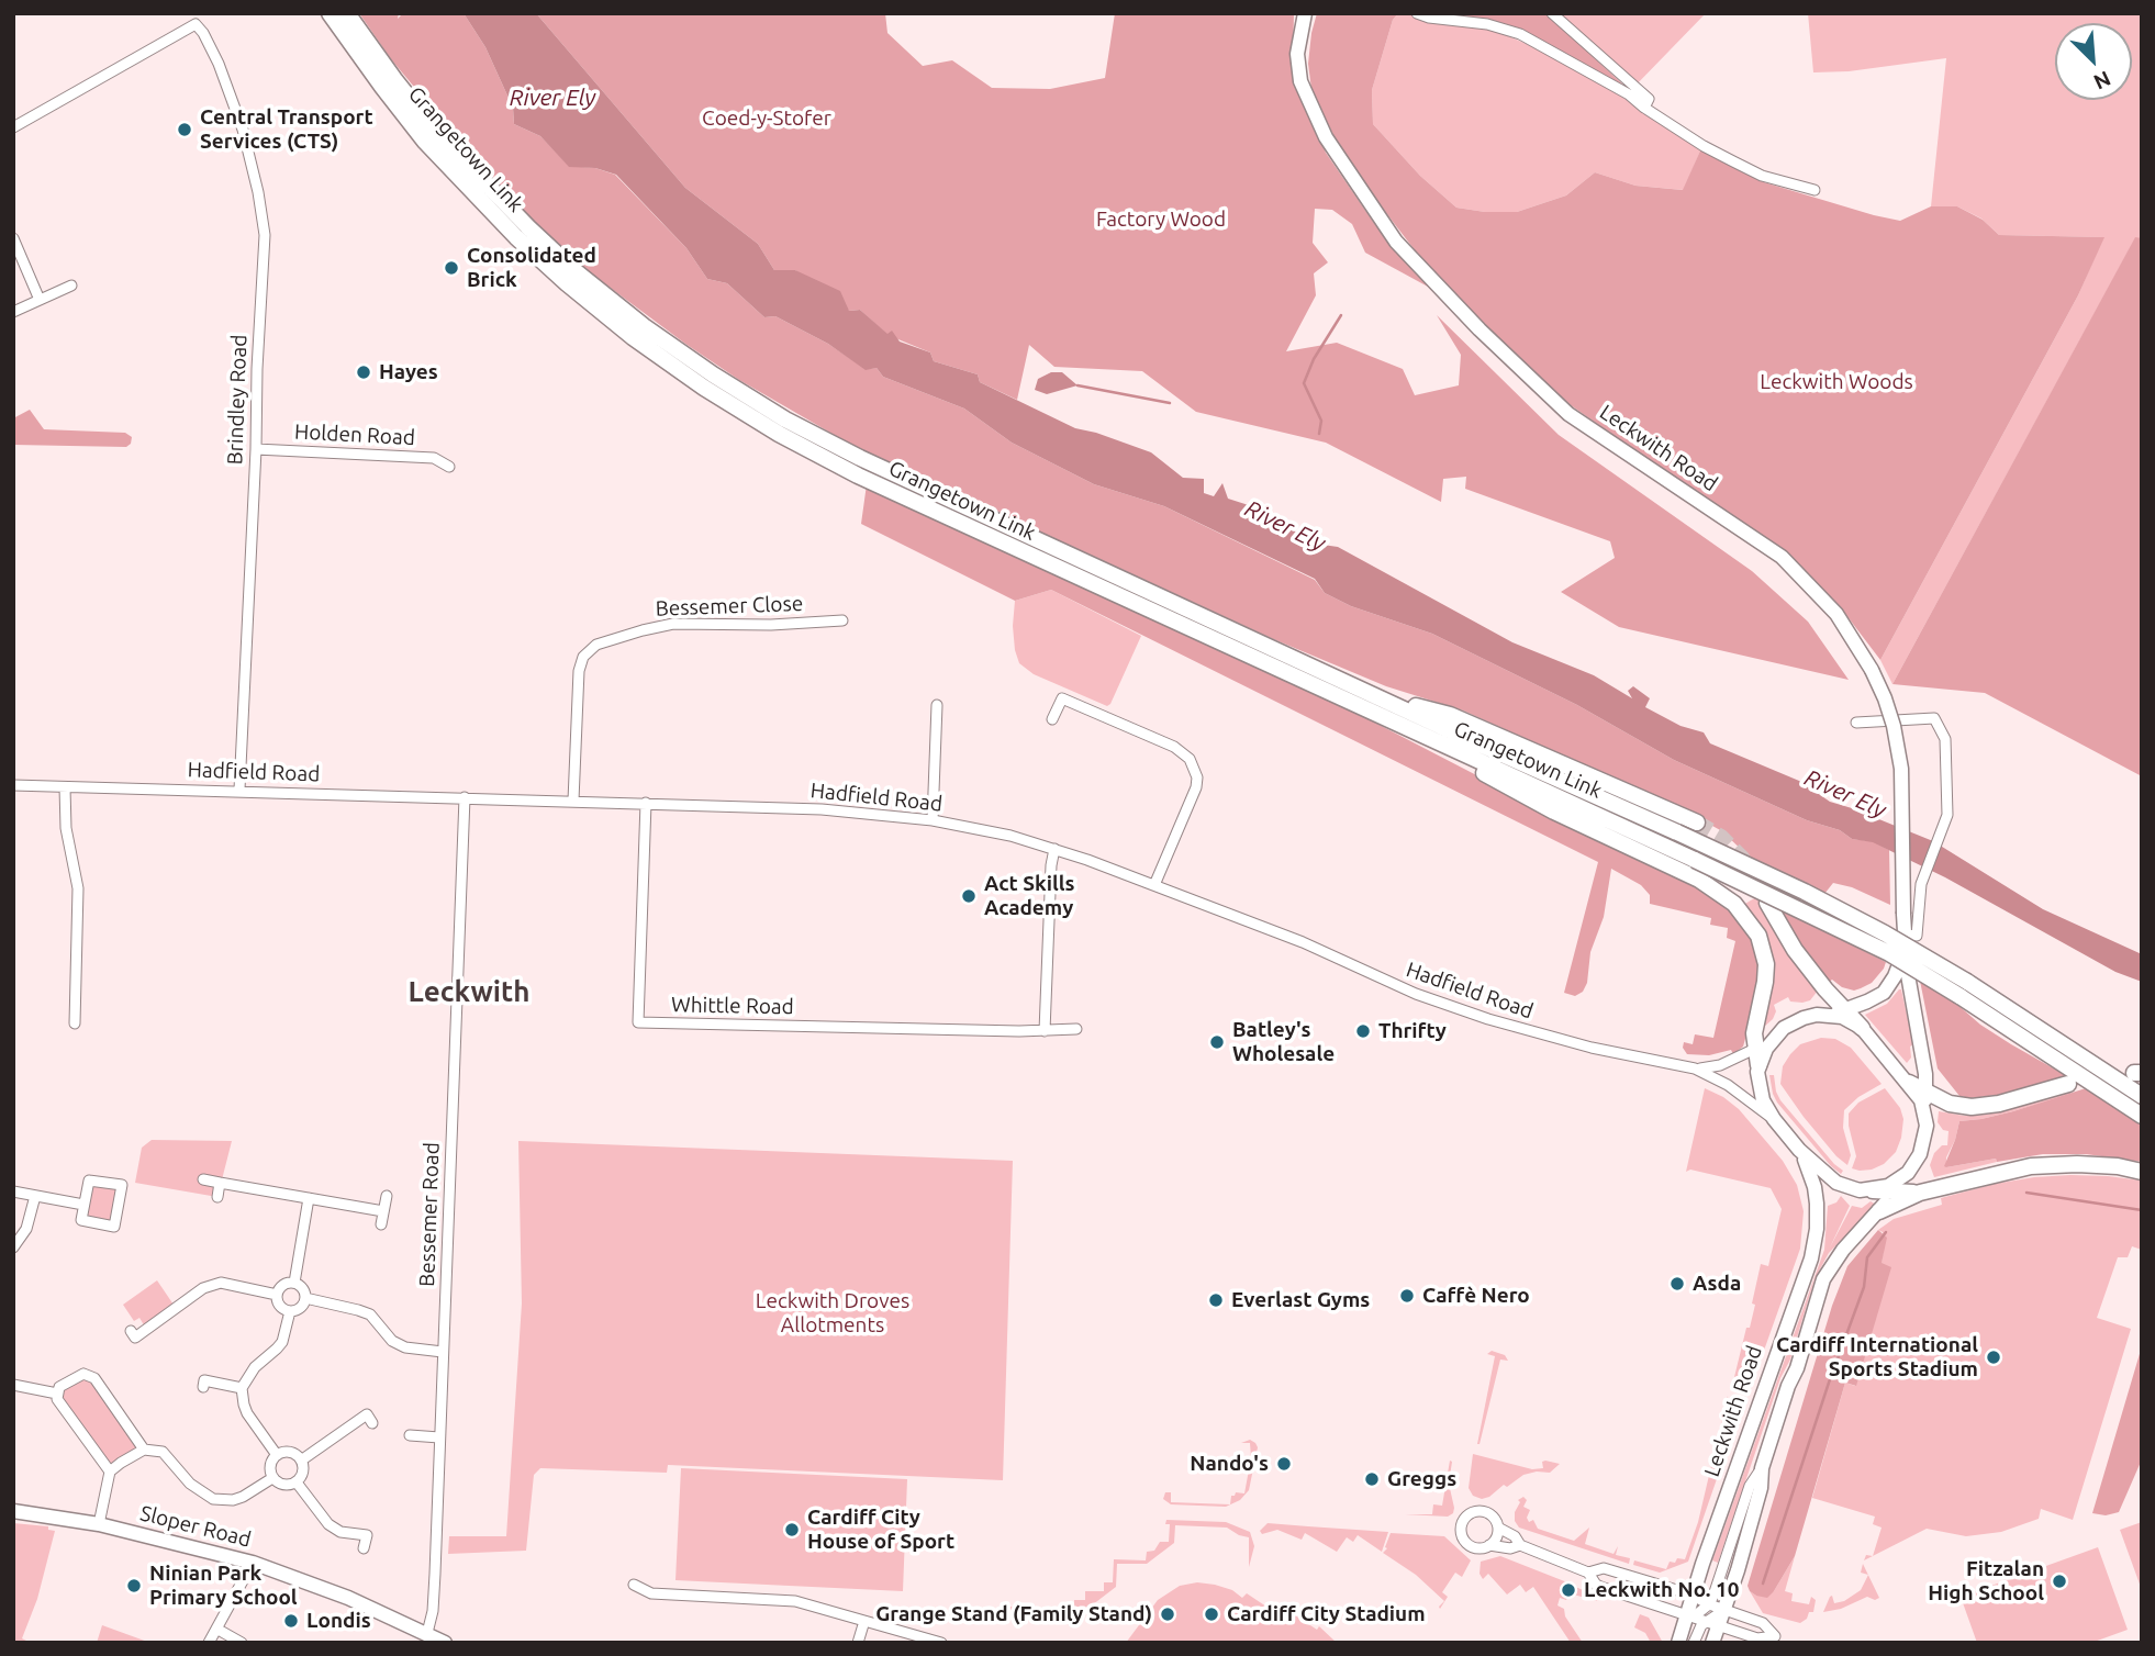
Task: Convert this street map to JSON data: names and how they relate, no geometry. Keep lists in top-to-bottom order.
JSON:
{
  "streets": {
    "main road": ["Grangetown Link", "Leckwith Road", "Sloper Road"],
    "street": [
      "Brindley Road",
      "Holden Road",
      "Bessemer Close",
      "Hadfield Road",
      "Whittle Road",
      "Bessemer Road"
    ]
  },
  "crossings": [
    ["Brindley Road", "Holden Road"],
    ["Brindley Road", "Hadfield Road"],
    ["Bessemer Close", "Hadfield Road"],
    ["Hadfield Road", "Whittle Road"],
    ["Hadfield Road", "Bessemer Road"],
    ["Bessemer Road", "Sloper Road"]
  ],
  "districts": ["Leckwith"],
  "water": ["River Ely"],
  "parks": [
    "Coed-y-Stofer",
    "Factory Wood",
    "Leckwith Woods",
    "Leckwith Droves Allotments"
  ],
  "places": [
    "Central Transport Services (CTS)",
    "Consolidated Brick",
    "Hayes",
    "Act Skills Academy",
    "Thrifty",
    "Batley's Wholesale",
    "Asda",
    "Caffè Nero",
    "Everlast Gyms",
    "Cardiff International Sports Stadium",
    "Nando's",
    "Greggs",
    "Cardiff City House of Sport",
    "Fitzalan High School",
    "Ninian Park Primary School",
    "Leckwith No. 10",
    "Grange Stand (Family Stand)",
    "Cardiff City Stadium",
    "Londis"
  ],
  "north": "bottom right"
}
